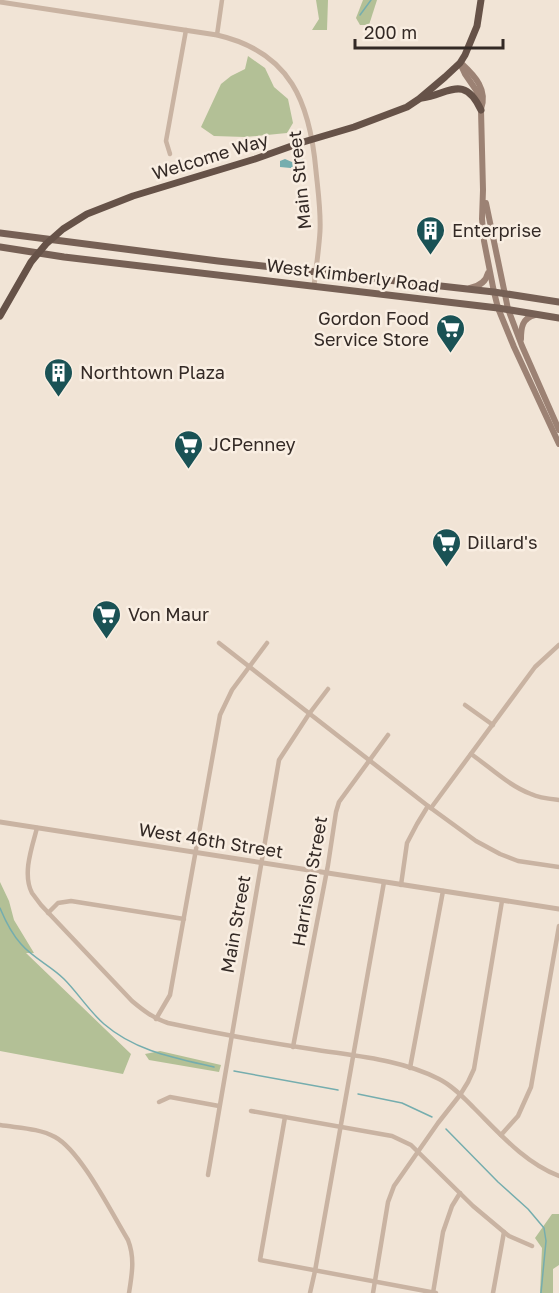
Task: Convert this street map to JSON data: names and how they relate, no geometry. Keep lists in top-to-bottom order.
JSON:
{
  "streets": {
    "highway": ["Welcome Way"],
    "main road": ["West Kimberly Road"],
    "street": ["Main Street", "West 46th Street", "Harrison Street"]
  },
  "crossings": [
    ["Welcome Way", "Main Street"],
    ["Welcome Way", "West Kimberly Road"],
    ["Main Street", "West Kimberly Road"],
    ["Main Street", "West 46th Street"],
    ["West 46th Street", "Harrison Street"]
  ],
  "places": {
    "building": ["Enterprise", "Northtown Plaza"],
    "supermarket": [
      "Gordon Food Service Store",
      "JCPenney",
      "Dillard's",
      "Von Maur"
    ]
  },
  "scale_bar": "200 m"
}
